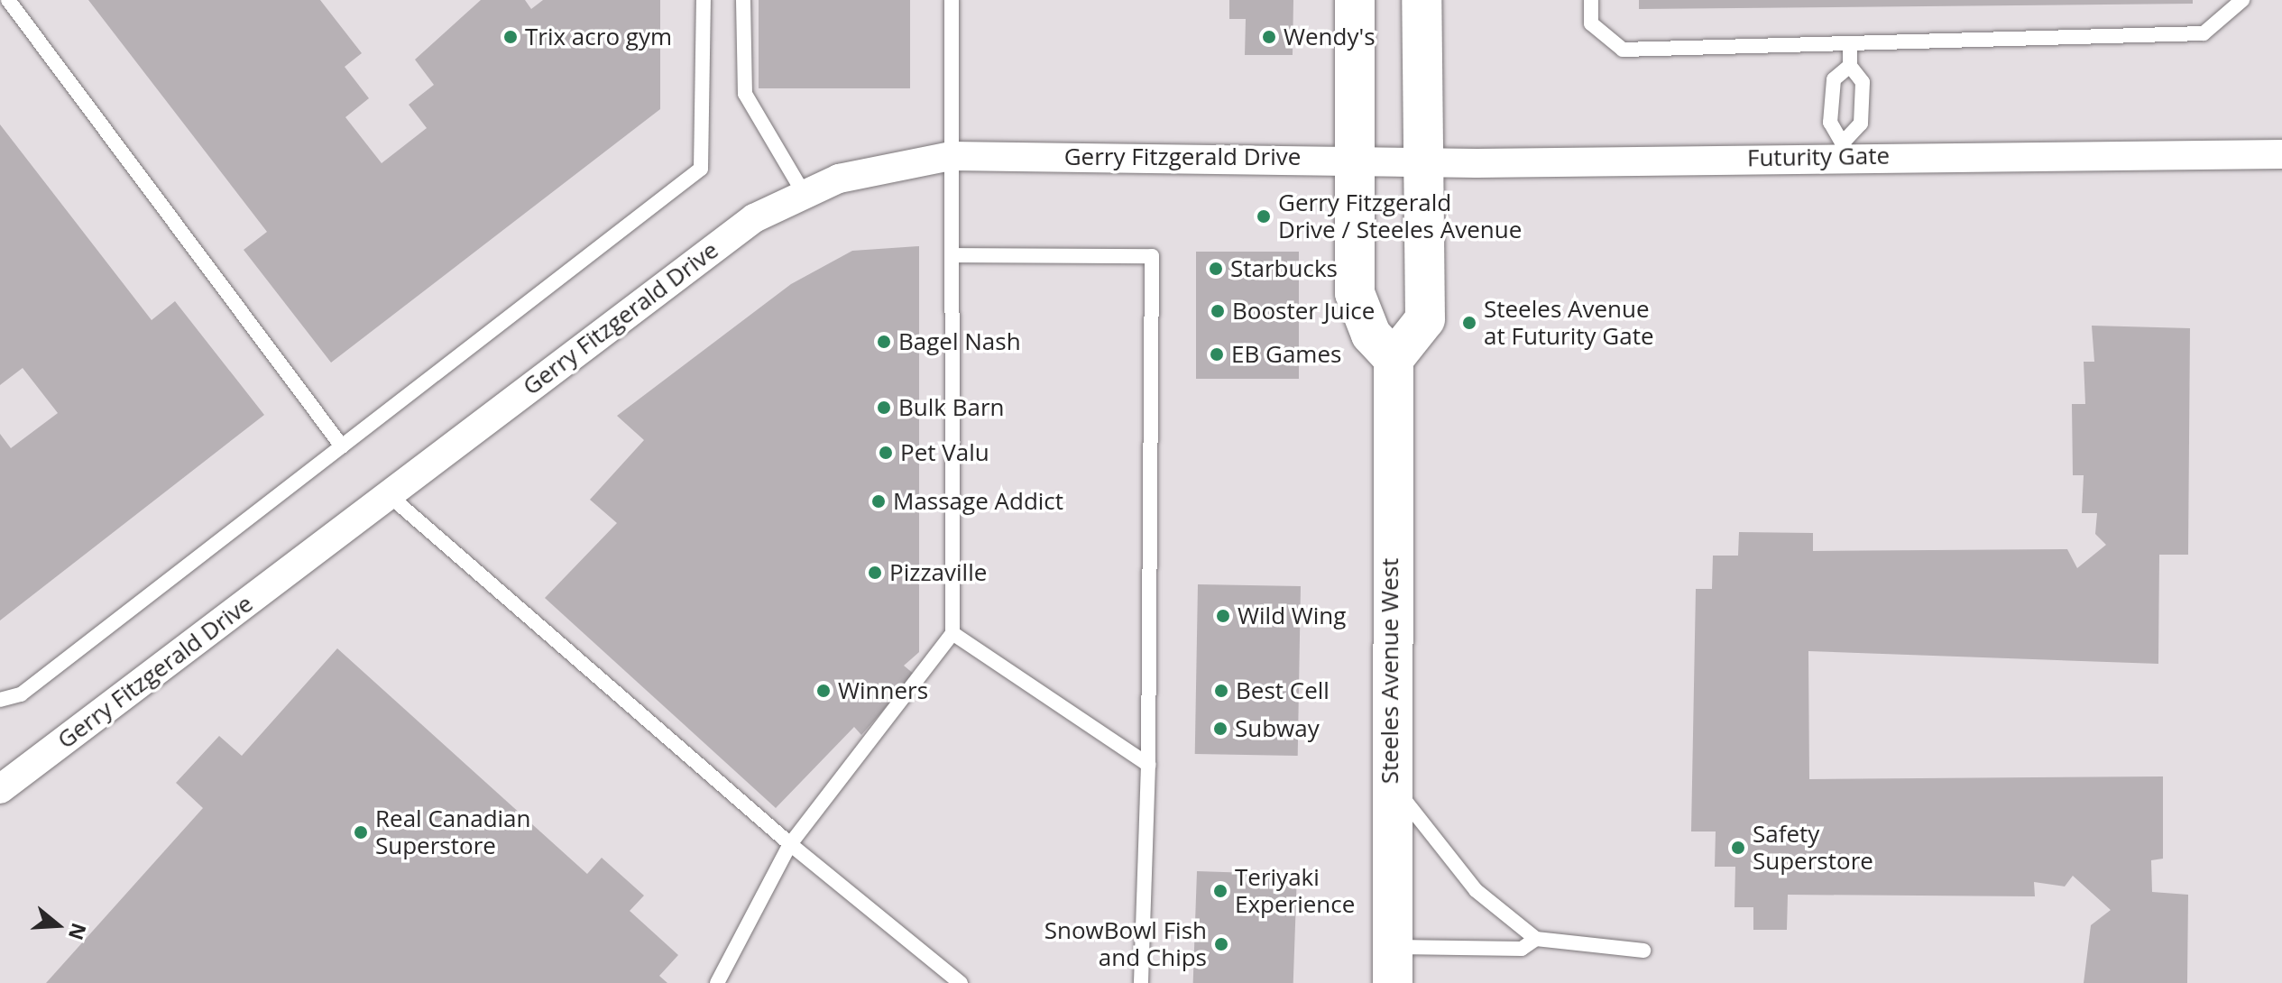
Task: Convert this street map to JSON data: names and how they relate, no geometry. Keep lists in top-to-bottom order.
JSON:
{
  "streets": {
    "main road": ["Steeles Avenue West"],
    "street": ["Gerry Fitzgerald Drive", "Futurity Gate"]
  },
  "crossings": [
    ["Gerry Fitzgerald Drive", "Futurity Gate"]
  ],
  "places": [
    "Trix acro gym",
    "Wendy's",
    "Gerry Fitzgerald Drive / Steeles Avenue",
    "Starbucks",
    "Booster Juice",
    "Steeles Avenue at Futurity Gate",
    "Bagel Nash",
    "EB Games",
    "Bulk Barn",
    "Pet Valu",
    "Massage Addict",
    "Pizzaville",
    "Wild Wing",
    "Winners",
    "Best Cell",
    "Subway",
    "Real Canadian Superstore",
    "Safety Superstore",
    "Teriyaki Experience",
    "SnowBowl Fish and Chips"
  ],
  "north": "right"
}
